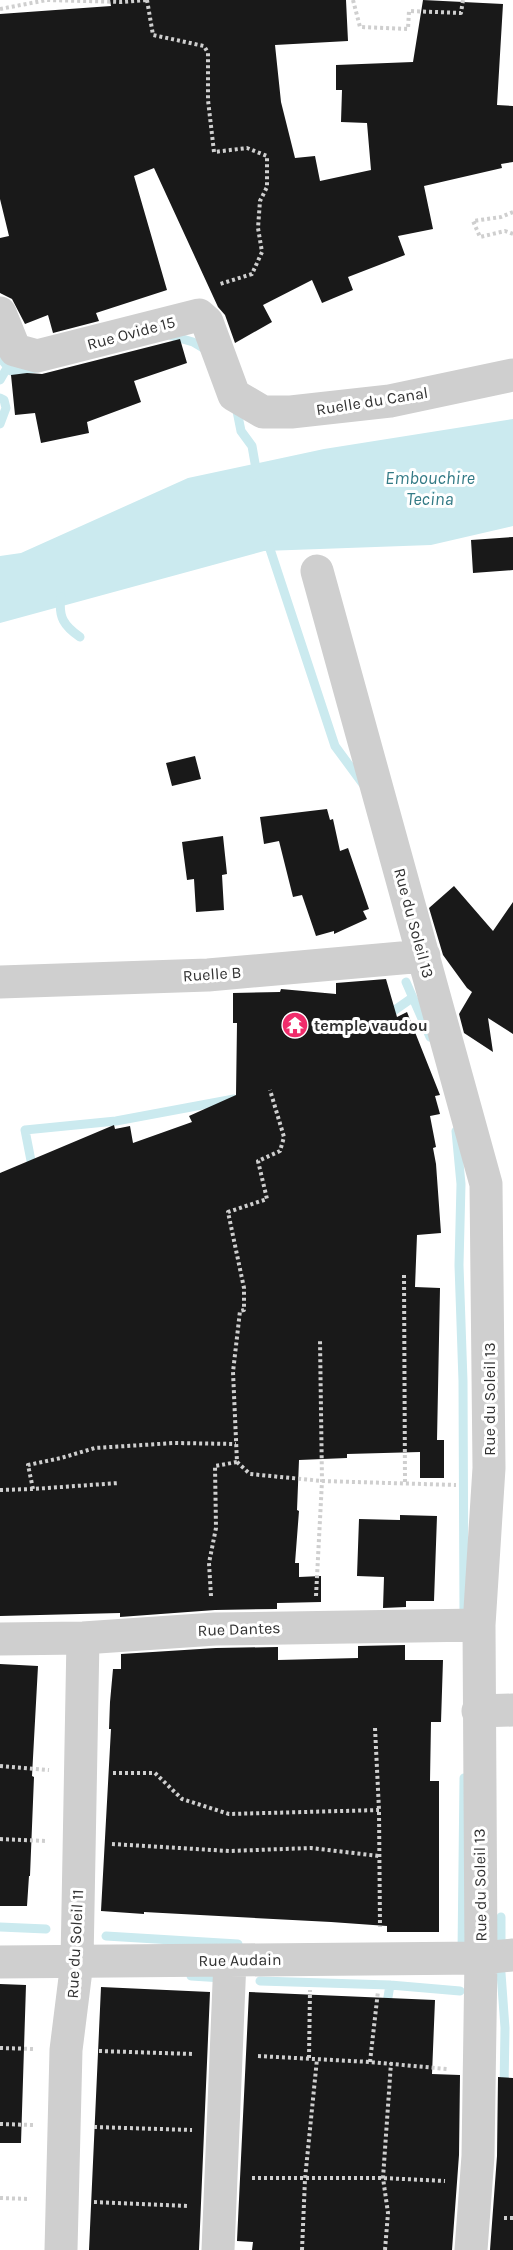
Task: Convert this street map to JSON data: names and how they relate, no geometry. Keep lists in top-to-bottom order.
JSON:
{
  "streets": {
    "street": [
      "Rue Ovide 15",
      "Ruelle du Canal",
      "Rue du Soleil 13",
      "Ruelle B",
      "Rue Dantes",
      "Rue du Soleil 11",
      "Rue Audain"
    ]
  },
  "crossings": [
    ["Rue Ovide 15", "Ruelle du Canal"],
    ["Rue du Soleil 13", "Ruelle B"],
    ["Rue du Soleil 13", "Rue Dantes"],
    ["Rue du Soleil 13", "Rue Audain"],
    ["Rue Dantes", "Rue du Soleil 11"],
    ["Rue du Soleil 11", "Rue Audain"]
  ],
  "water": ["Embouchire Tecina"],
  "places": {
    "temple": ["temple vaudou"]
  }
}
